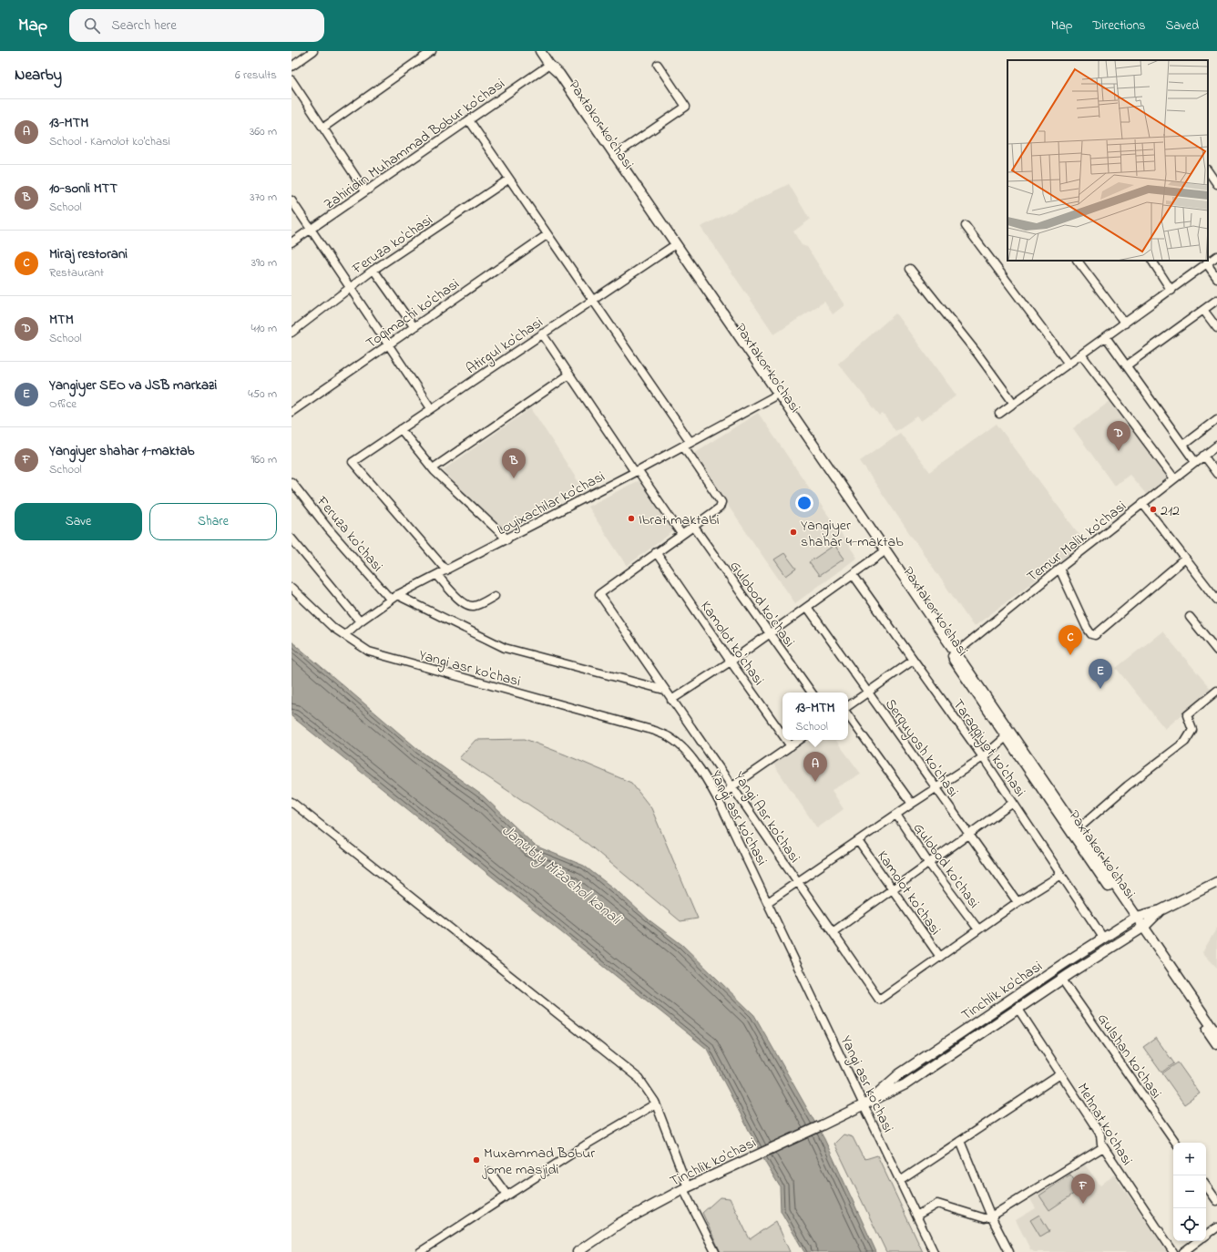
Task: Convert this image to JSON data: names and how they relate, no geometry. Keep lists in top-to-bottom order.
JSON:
{
  "streets": {
    "main road": ["Paxtakor ko'chasi", "Tinchlik ko'chasi"],
    "street": [
      "Zahiridin Muhammad Bobur ko'chasi",
      "Feruza ko'chasi",
      "Toqimachi ko'chasi",
      "Atirgul ko'chasi",
      "Loyixachilar ko'chasi",
      "Temur Malik ko'chasi",
      "Gulobod ko'chasi",
      "Kamolot ko'chasi",
      "Yangi asr ko'chasi",
      "Serquyosh ko'chasi",
      "Taraqqiyot ko'chasi",
      "Yangi Asr ko'chasi",
      "Gulshan ko'chasi",
      "Mehnat ko'chasi"
    ]
  },
  "crossings": [
    ["Paxtakor ko'chasi", "Zahiridin Muhammad Bobur ko'chasi"],
    ["Paxtakor ko'chasi", "Atirgul ko'chasi"],
    ["Paxtakor ko'chasi", "Loyixachilar ko'chasi"],
    ["Paxtakor ko'chasi", "Temur Malik ko'chasi"],
    ["Paxtakor ko'chasi", "Tinchlik ko'chasi"],
    ["Feruza ko'chasi", "Loyixachilar ko'chasi"],
    ["Atirgul ko'chasi", "Loyixachilar ko'chasi"],
    ["Loyixachilar ko'chasi", "Yangi asr ko'chasi"],
    ["Kamolot ko'chasi", "Yangi Asr ko'chasi"],
    ["Yangi asr ko'chasi", "Tinchlik ko'chasi"],
    ["Taraqqiyot ko'chasi", "Tinchlik ko'chasi"],
    ["Tinchlik ko'chasi", "Gulshan ko'chasi"],
    ["Tinchlik ko'chasi", "Mehnat ko'chasi"]
  ],
  "water": ["Janubiy Mizachol kanali"],
  "places": [
    "212",
    "Ibrat maktabi",
    "Yangiyer shahar 4-maktab",
    "Muxammad Bobur jome masjidi"
  ],
  "page": {
    "header": "Map",
    "search": "Search here",
    "nav": ["Map", "Directions", "Saved"],
    "heading": ["Nearby", "6 results"],
    "list": [
      {
        "mark": "A",
        "name": "13-MTM",
        "note": "School · Kamolot ko'chasi",
        "value": "360 m"
      },
      {
        "mark": "B",
        "name": "10-sonli MTT",
        "note": "School",
        "value": "370 m"
      },
      {
        "mark": "C",
        "name": "Miraj restorani",
        "note": "Restaurant",
        "value": "390 m"
      },
      {
        "mark": "D",
        "name": "MTM",
        "note": "School",
        "value": "410 m"
      },
      {
        "mark": "E",
        "name": "Yangiyer SEO va JSB markazi",
        "note": "Office",
        "value": "450 m"
      },
      {
        "mark": "F",
        "name": "Yangiyer shahar 1-maktab",
        "note": "School",
        "value": "960 m"
      }
    ],
    "pins": [
      "D",
      "B",
      "C",
      "E",
      "A",
      "F"
    ],
    "buttons": ["Save", "Share"],
    "popup": ["13-MTM", "School"],
    "map_buttons": ["+", "−"]
  }
}
